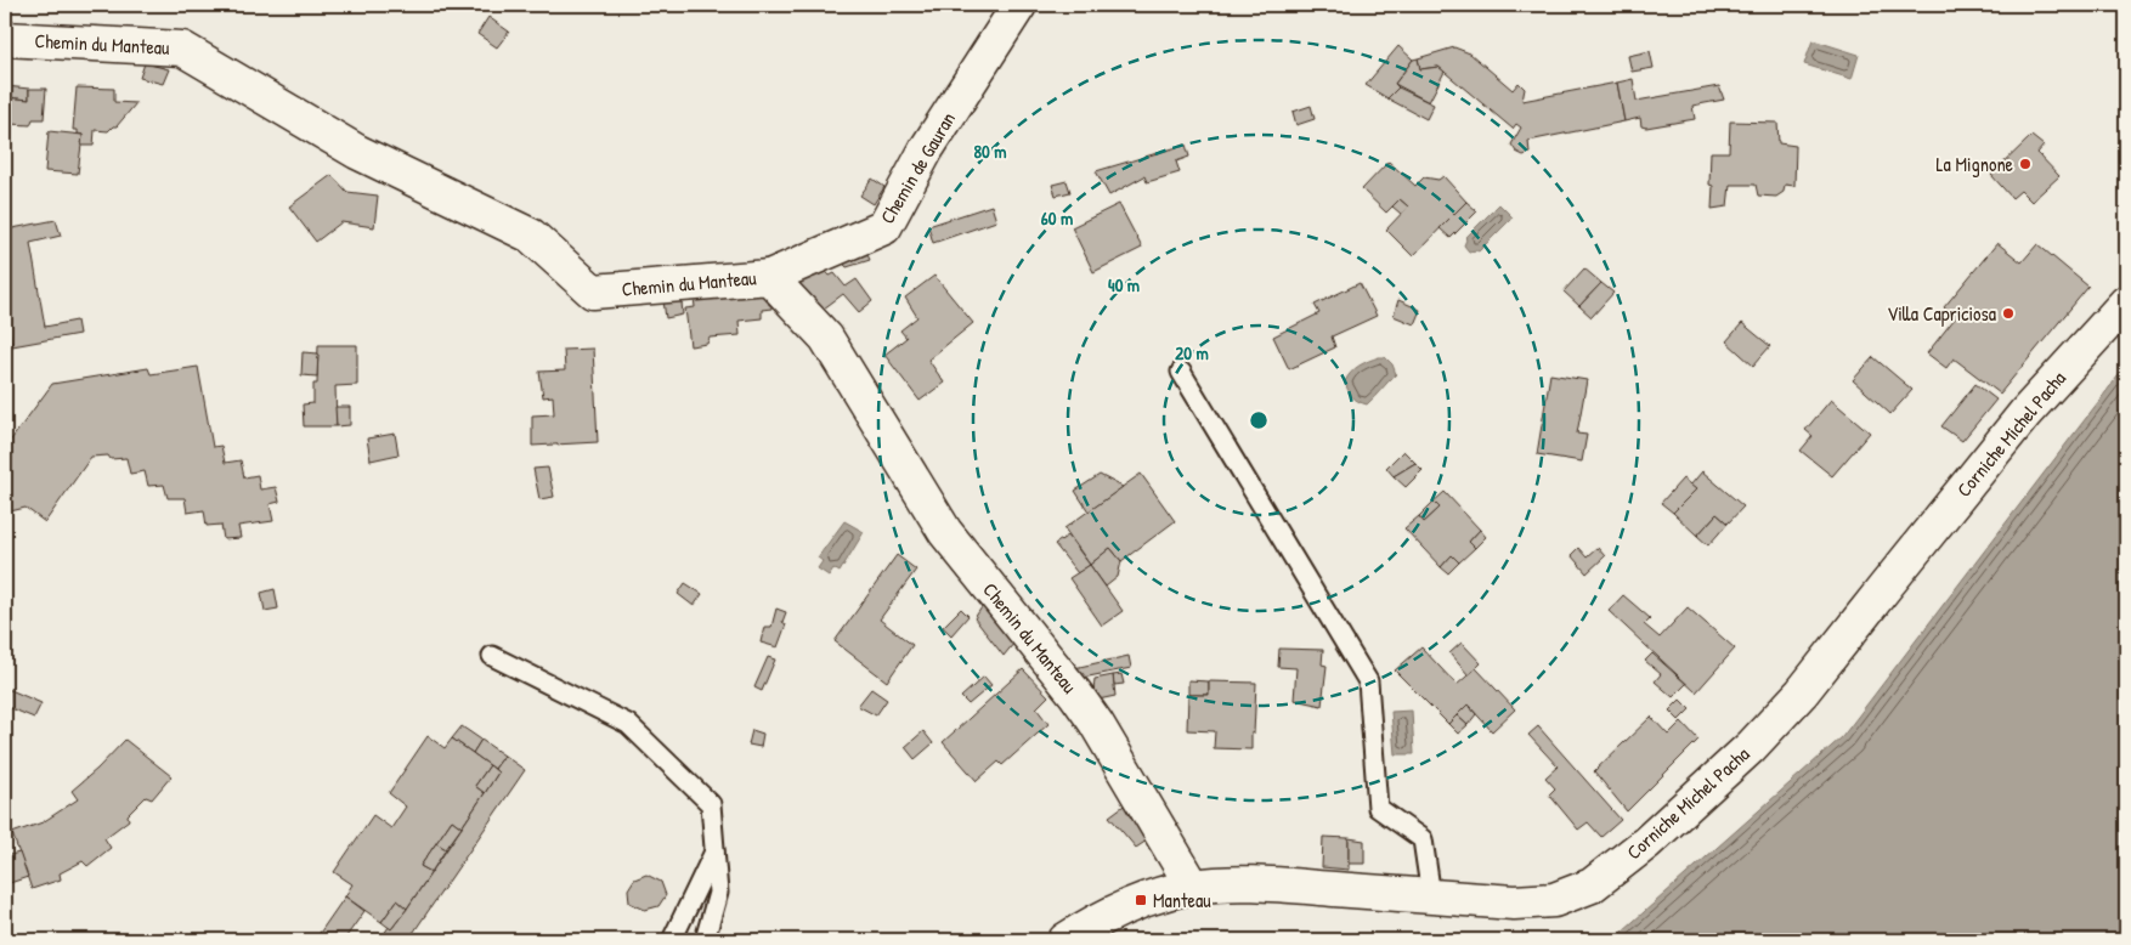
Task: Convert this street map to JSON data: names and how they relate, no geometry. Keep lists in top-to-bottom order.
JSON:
{
  "streets": {
    "street": ["Chemin du Manteau", "Chemin de Gauran", "Corniche Michel Pacha"]
  },
  "crossings": [
    ["Chemin du Manteau", "Chemin de Gauran"],
    ["Chemin du Manteau", "Corniche Michel Pacha"]
  ],
  "places": {
    "other": ["La Mignone", "Villa Capriciosa"],
    "transit": ["Manteau"]
  },
  "rings": [
    "80 m",
    "60 m",
    "40 m",
    "20 m"
  ]
}
